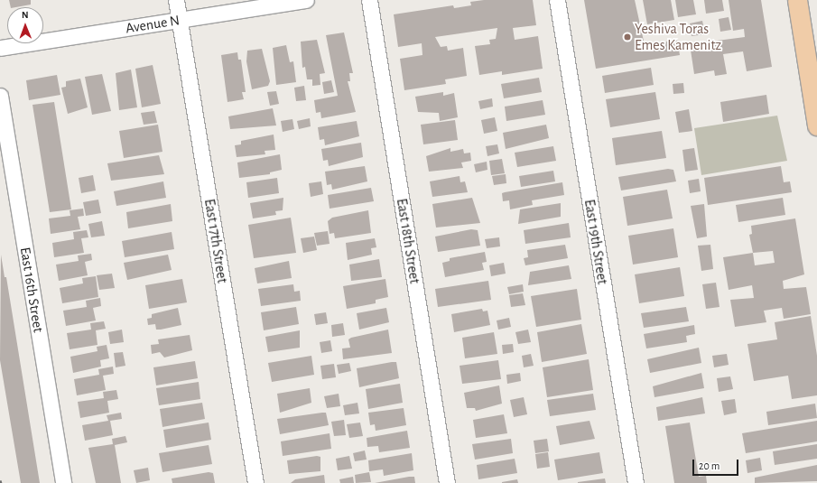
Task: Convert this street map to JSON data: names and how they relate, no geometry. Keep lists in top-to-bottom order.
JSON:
{
  "streets": {
    "street": [
      "Avenue N",
      "East 17th Street",
      "East 18th Street",
      "East 19th Street",
      "East 16th Street"
    ]
  },
  "crossings": [
    ["Avenue N", "East 17th Street"]
  ],
  "places": ["Yeshiva Toras Emes Kamenitz"],
  "scale_bar": "20 m",
  "north": "top"
}
